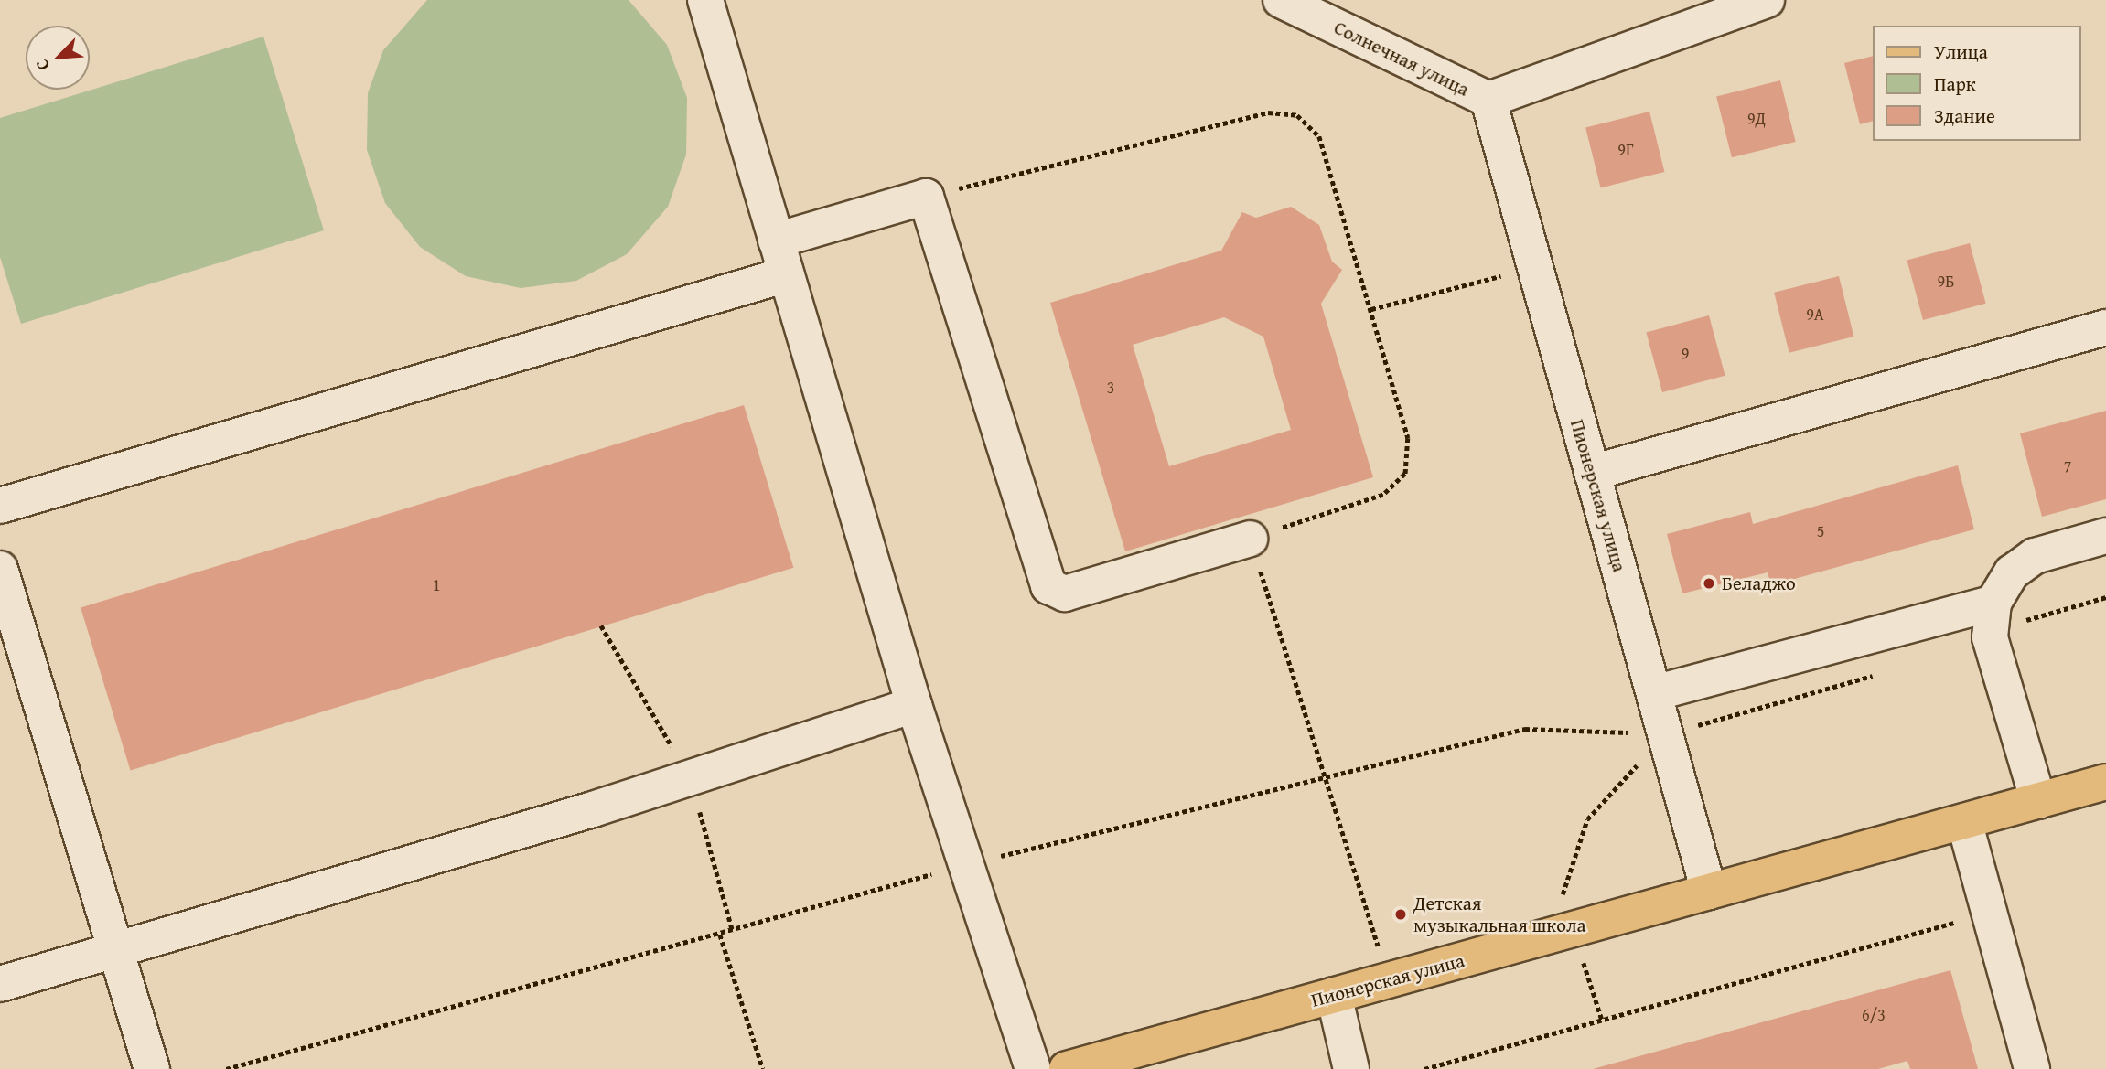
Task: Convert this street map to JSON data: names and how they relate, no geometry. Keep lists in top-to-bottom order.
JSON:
{
  "streets": {
    "main road": ["Пионерская улица"],
    "street": ["Солнечная улица"]
  },
  "crossings": [
    ["Солнечная улица", "Пионерская улица"]
  ],
  "places": ["Беладжо", "Детская музыкальная школа"],
  "house_numbers": [
    "9Д",
    "9Г",
    "9Б",
    "9А",
    "9",
    "3",
    "7",
    "5",
    "1",
    "6/3"
  ],
  "legend": ["Улица", "Парк", "Здание"],
  "north": "bottom left"
}
